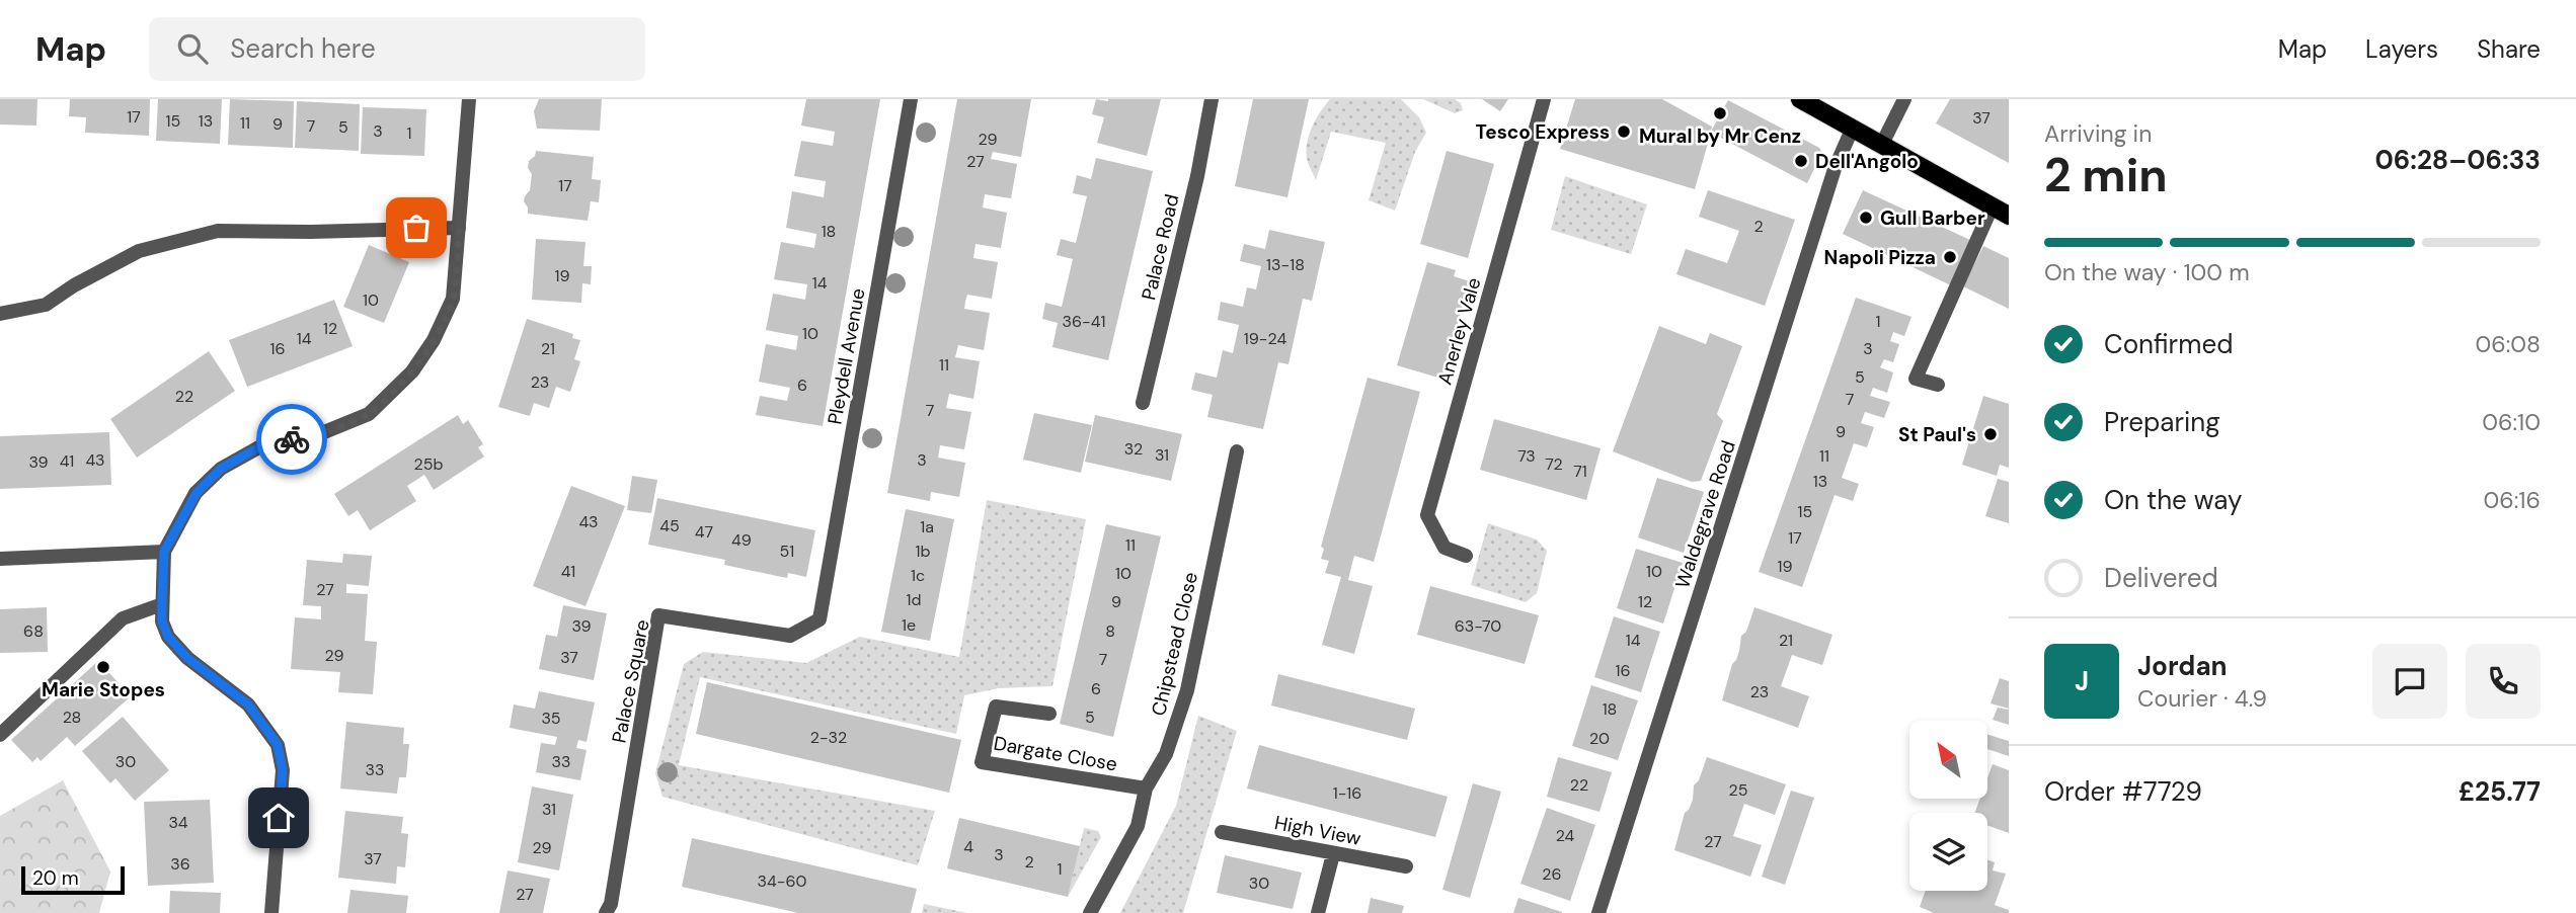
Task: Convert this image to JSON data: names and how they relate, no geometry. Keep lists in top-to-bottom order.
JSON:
{
  "streets": {
    "street": [
      "Palace Road",
      "Anerley Vale",
      "Pleydell Avenue",
      "Waldegrave Road",
      "Chipstead Close",
      "Palace Square",
      "Dargate Close",
      "High View"
    ]
  },
  "crossings": [
    ["Pleydell Avenue", "Palace Square"],
    ["Chipstead Close", "Dargate Close"]
  ],
  "places": [
    "Mural by Mr Cenz",
    "Tesco Express",
    "Dell'Angolo",
    "Gull Barber",
    "Napoli Pizza",
    "St Paul's",
    "Marie Stopes"
  ],
  "house_numbers": [
    "17",
    "37",
    "15",
    "13",
    "11",
    "9",
    "7",
    "5",
    "3",
    "1",
    "29",
    "27",
    "17",
    "2",
    "18",
    "13-18",
    "19",
    "14",
    "10",
    "36-41",
    "1",
    "12",
    "10",
    "14",
    "19-24",
    "16",
    "21",
    "3",
    "11",
    "5",
    "23",
    "6",
    "22",
    "7",
    "7",
    "9",
    "32",
    "31",
    "73",
    "11",
    "43",
    "3",
    "41",
    "39",
    "25b",
    "72",
    "71",
    "13",
    "15",
    "43",
    "45",
    "1a",
    "47",
    "17",
    "49",
    "11",
    "51",
    "1b",
    "19",
    "41",
    "10",
    "10",
    "1c",
    "27",
    "1d",
    "9",
    "12",
    "1e",
    "39",
    "63-70",
    "68",
    "8",
    "14",
    "21",
    "29",
    "37",
    "7",
    "16",
    "6",
    "23",
    "18",
    "28",
    "5",
    "35",
    "2-32",
    "20",
    "30",
    "33",
    "33",
    "22",
    "25",
    "1-16",
    "31",
    "34",
    "24",
    "27",
    "4",
    "29",
    "3",
    "37",
    "2",
    "36",
    "1",
    "26",
    "34-60",
    "30",
    "27"
  ],
  "scale_bar": "20 m",
  "north": "top left",
  "page": {
    "header": "Map",
    "search": "Search here",
    "nav": ["Map", "Layers", "Share"],
    "heading": ["2 min", "Arriving in", "06:28–06:33"],
    "panel": [
      "Jordan",
      "Courier · 4.9",
      "Order #7729",
      "£25.77"
    ],
    "bar": "On the way · 100 m",
    "list": [
      ["Confirmed", "06:08"],
      ["Preparing", "06:10"],
      ["On the way", "06:16"],
      "Delivered"
    ],
    "round": "J",
    "scale": "20 m"
  }
}
